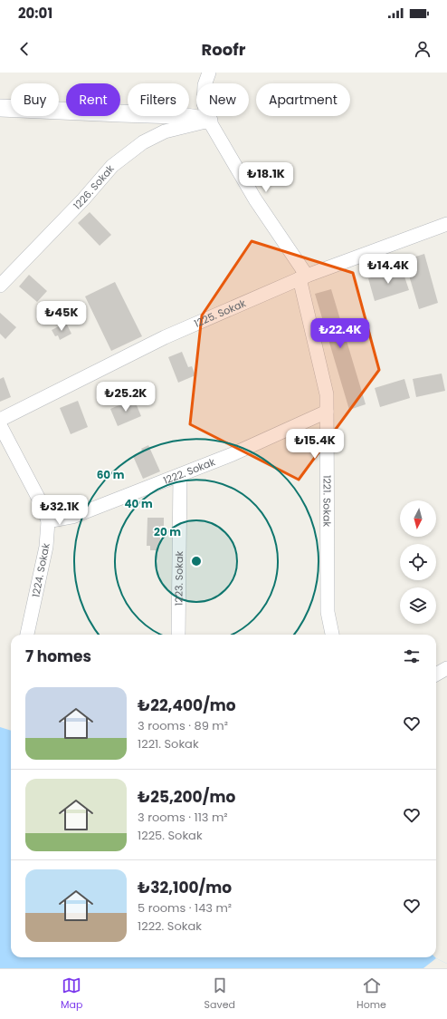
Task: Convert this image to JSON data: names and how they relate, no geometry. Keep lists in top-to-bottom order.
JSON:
{
  "streets": {
    "street": [
      "1226. Sokak",
      "1225. Sokak",
      "1222. Sokak",
      "1221. Sokak",
      "1224. Sokak",
      "1223. Sokak"
    ]
  },
  "crossings": [
    ["1226. Sokak", "1221. Sokak"],
    ["1225. Sokak", "1221. Sokak"],
    ["1222. Sokak", "1221. Sokak"],
    ["1222. Sokak", "1224. Sokak"],
    ["1222. Sokak", "1223. Sokak"]
  ],
  "north": "bottom",
  "page": {
    "status": "20:01",
    "header": "Roofr",
    "chip": [
      "Buy",
      "Rent",
      "Filters",
      "New",
      "Apartment"
    ],
    "price": [
      "₺18.1K",
      "₺14.4K",
      "₺45K",
      "₺22.4K",
      "₺25.2K",
      "₺15.4K",
      "₺32.1K"
    ],
    "heading": "7 homes",
    "list": [
      {
        "name": "₺22,400/mo",
        "note": "3 rooms · 89 m² · 1221. Sokak"
      },
      {
        "name": "₺25,200/mo",
        "note": "3 rooms · 113 m² · 1225. Sokak"
      },
      {
        "name": "₺32,100/mo",
        "note": "5 rooms · 143 m² · 1222. Sokak"
      }
    ],
    "tabs": ["Map", "Saved", "Home"]
  },
  "rings": ["60 m", "40 m", "20 m"]
}
